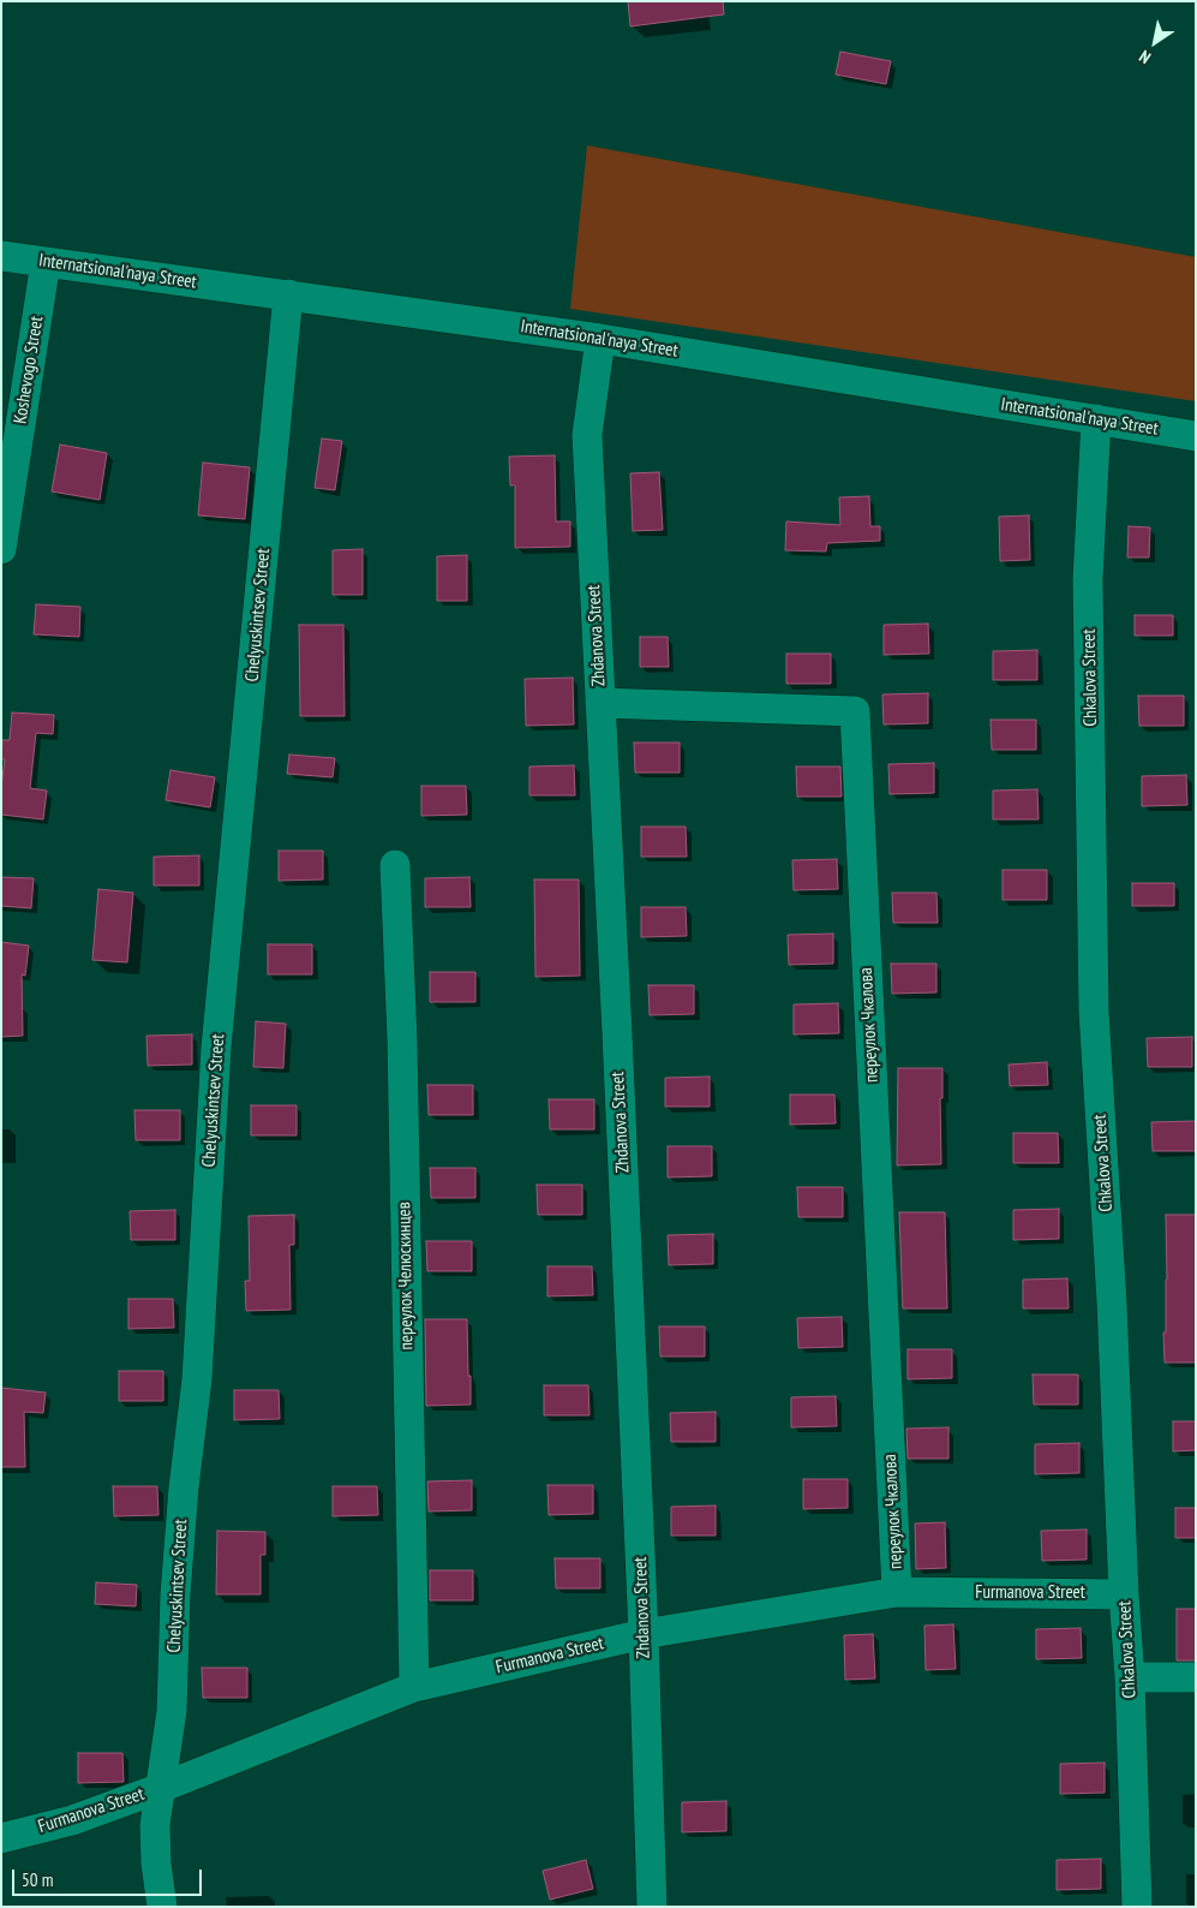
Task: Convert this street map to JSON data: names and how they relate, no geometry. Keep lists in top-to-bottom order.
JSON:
{
  "streets": {
    "street": [
      "Internatsional'naya Street",
      "Koshevogo Street",
      "Chelyuskintsev Street",
      "Zhdanova Street",
      "Chkalova Street",
      "переулок Чкалова",
      "переулок Челюскинцев",
      "Furmanova Street"
    ]
  },
  "crossings": [
    ["Internatsional'naya Street", "Koshevogo Street"],
    ["Internatsional'naya Street", "Chelyuskintsev Street"],
    ["Internatsional'naya Street", "Zhdanova Street"],
    ["Internatsional'naya Street", "Chkalova Street"],
    ["Chelyuskintsev Street", "Furmanova Street"],
    ["Zhdanova Street", "переулок Чкалова"],
    ["Zhdanova Street", "Furmanova Street"],
    ["Chkalova Street", "Furmanova Street"],
    ["переулок Чкалова", "Furmanova Street"],
    ["переулок Челюскинцев", "Furmanova Street"]
  ],
  "scale_bar": "50 m",
  "north": "bottom left"
}
